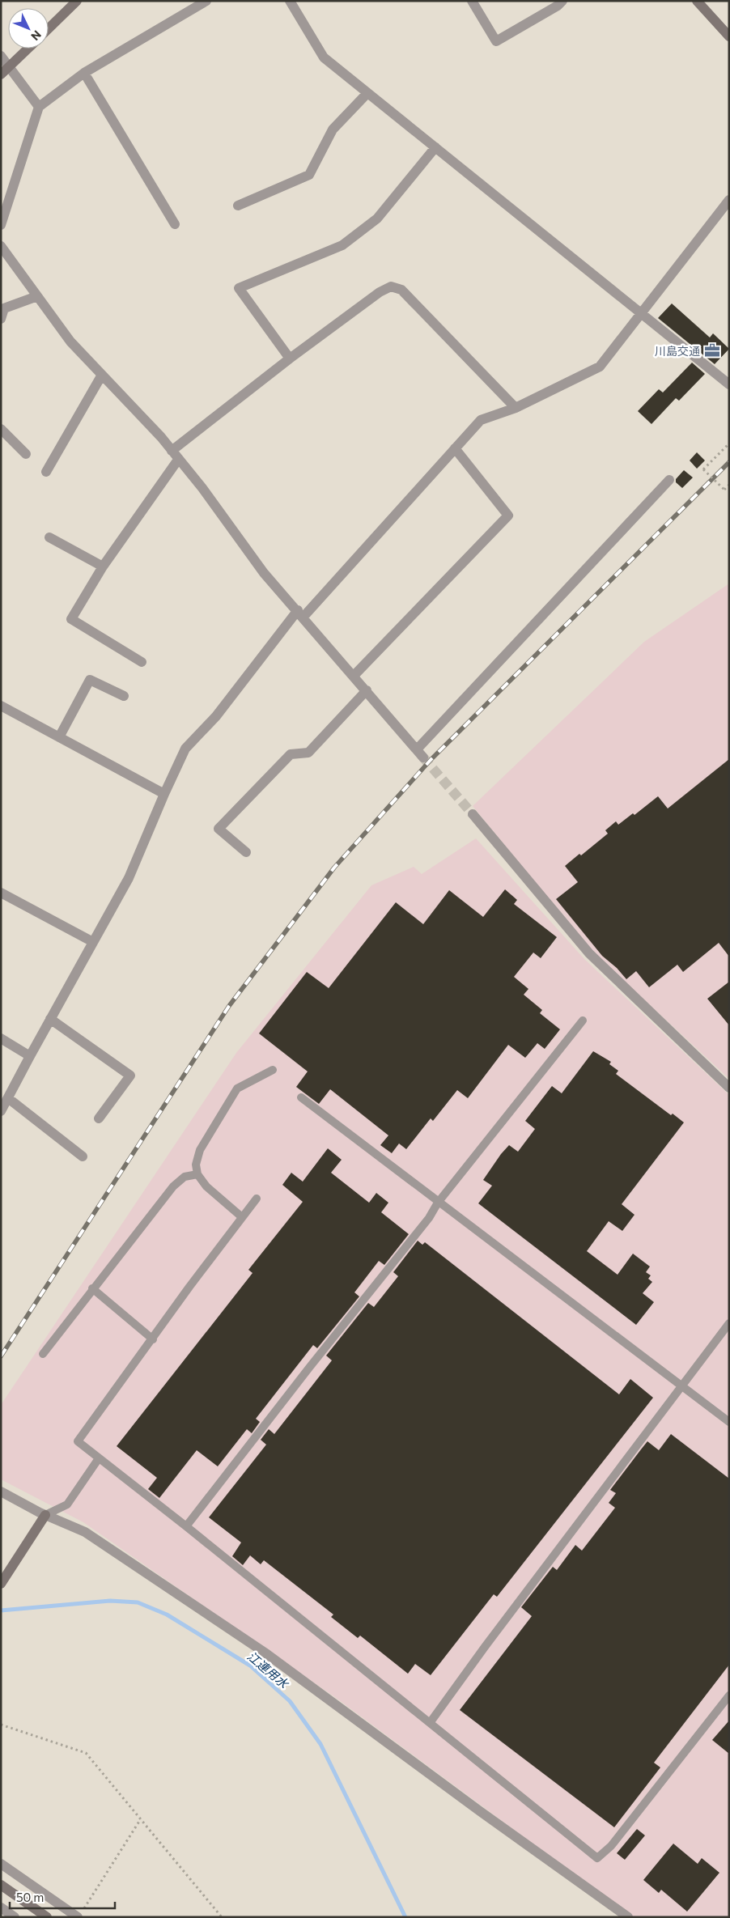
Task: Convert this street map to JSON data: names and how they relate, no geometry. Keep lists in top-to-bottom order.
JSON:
{
  "water": ["江連用水"],
  "places": {
    "office": ["川島交通"]
  },
  "scale_bar": "50 m",
  "north": "bottom right"
}
